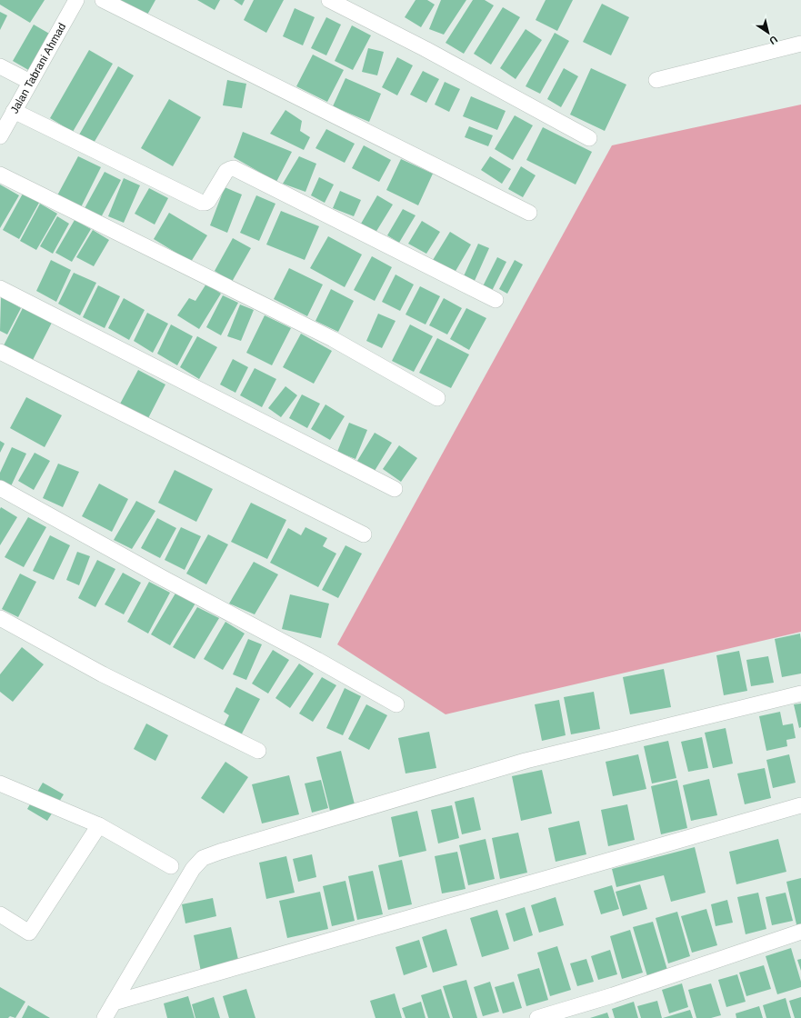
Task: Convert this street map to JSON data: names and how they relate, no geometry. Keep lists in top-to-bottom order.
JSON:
{
  "streets": {
    "street": ["Jalan Tabrani Ahmad"]
  },
  "north": "bottom right"
}
